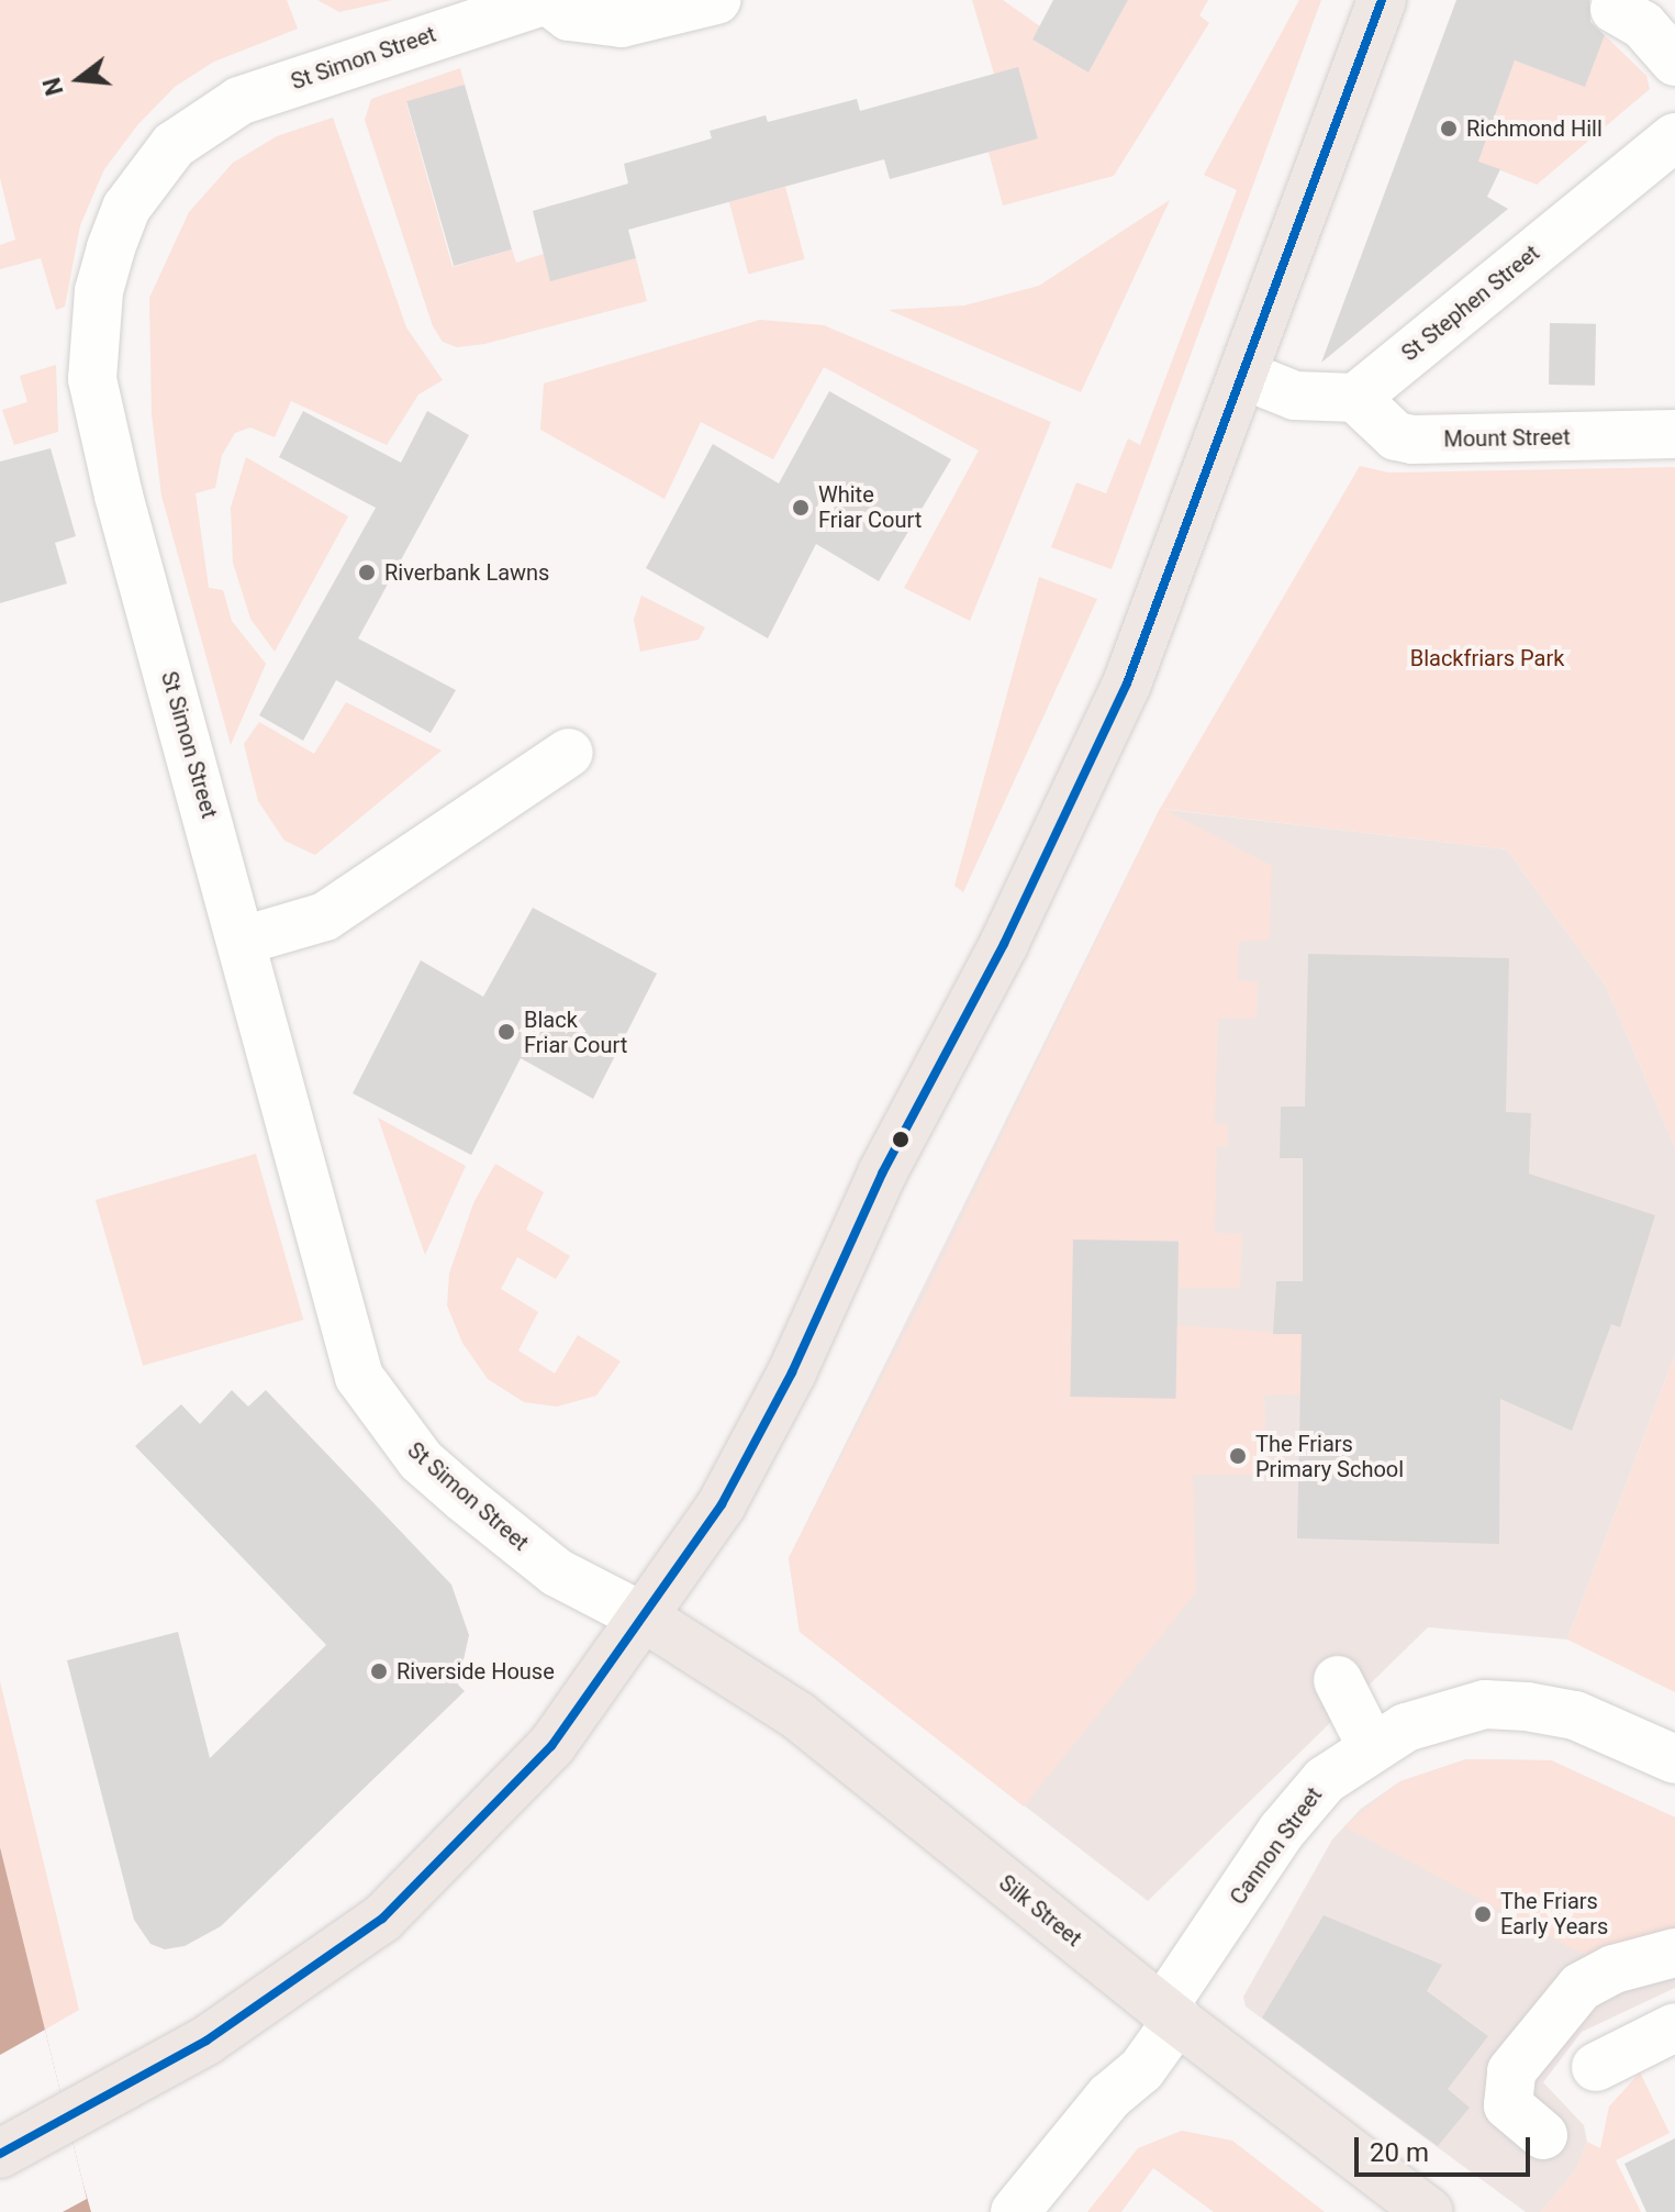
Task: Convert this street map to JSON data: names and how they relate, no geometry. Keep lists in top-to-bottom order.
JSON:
{
  "streets": {
    "main road": ["Silk Street"],
    "street": [
      "St Simon Street",
      "St Stephen Street",
      "Mount Street",
      "Cannon Street"
    ]
  },
  "crossings": [
    ["St Simon Street", "Silk Street"],
    ["St Stephen Street", "Mount Street"],
    ["Cannon Street", "Silk Street"]
  ],
  "parks": ["Blackfriars Park"],
  "places": [
    "Richmond Hill",
    "White Friar Court",
    "Riverbank Lawns",
    "Black Friar Court",
    "The Friars Primary School",
    "Riverside House",
    "The Friars Early Years"
  ],
  "scale_bar": "20 m",
  "north": "left"
}
